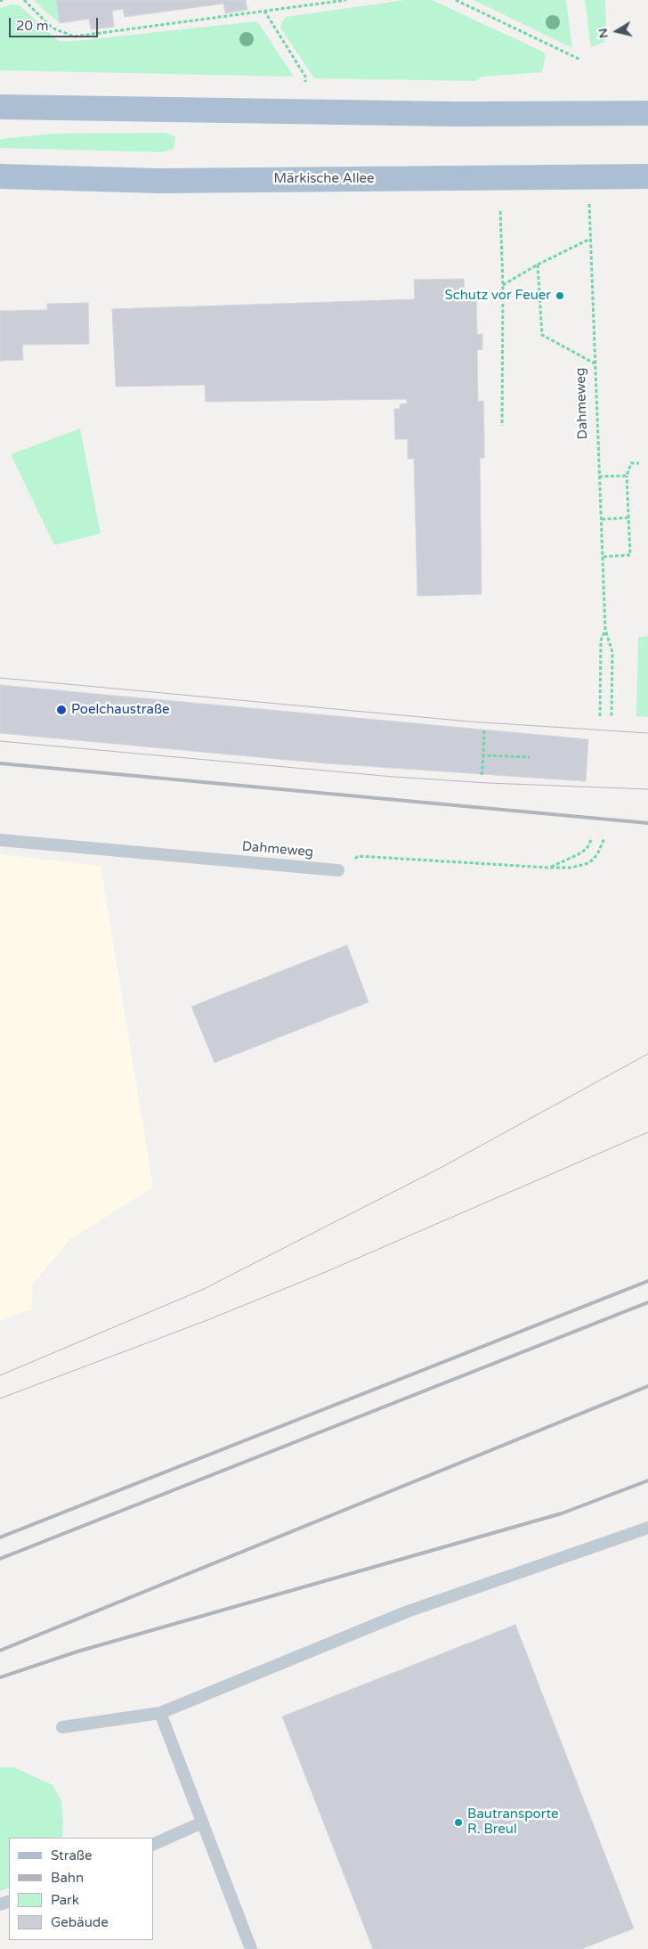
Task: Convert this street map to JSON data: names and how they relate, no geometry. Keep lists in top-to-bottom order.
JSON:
{
  "streets": {
    "main road": ["Märkische Allee"],
    "lane": ["Dahmeweg"]
  },
  "crossings": [
    ["Märkische Allee", "Dahmeweg"]
  ],
  "places": ["Schutz vor Feuer", "Poelchaustraße", "Bautransporte R. Breul"],
  "legend": [
    "Straße",
    "Bahn",
    "Park",
    "Gebäude"
  ],
  "scale_bar": "20 m",
  "north": "left"
}
